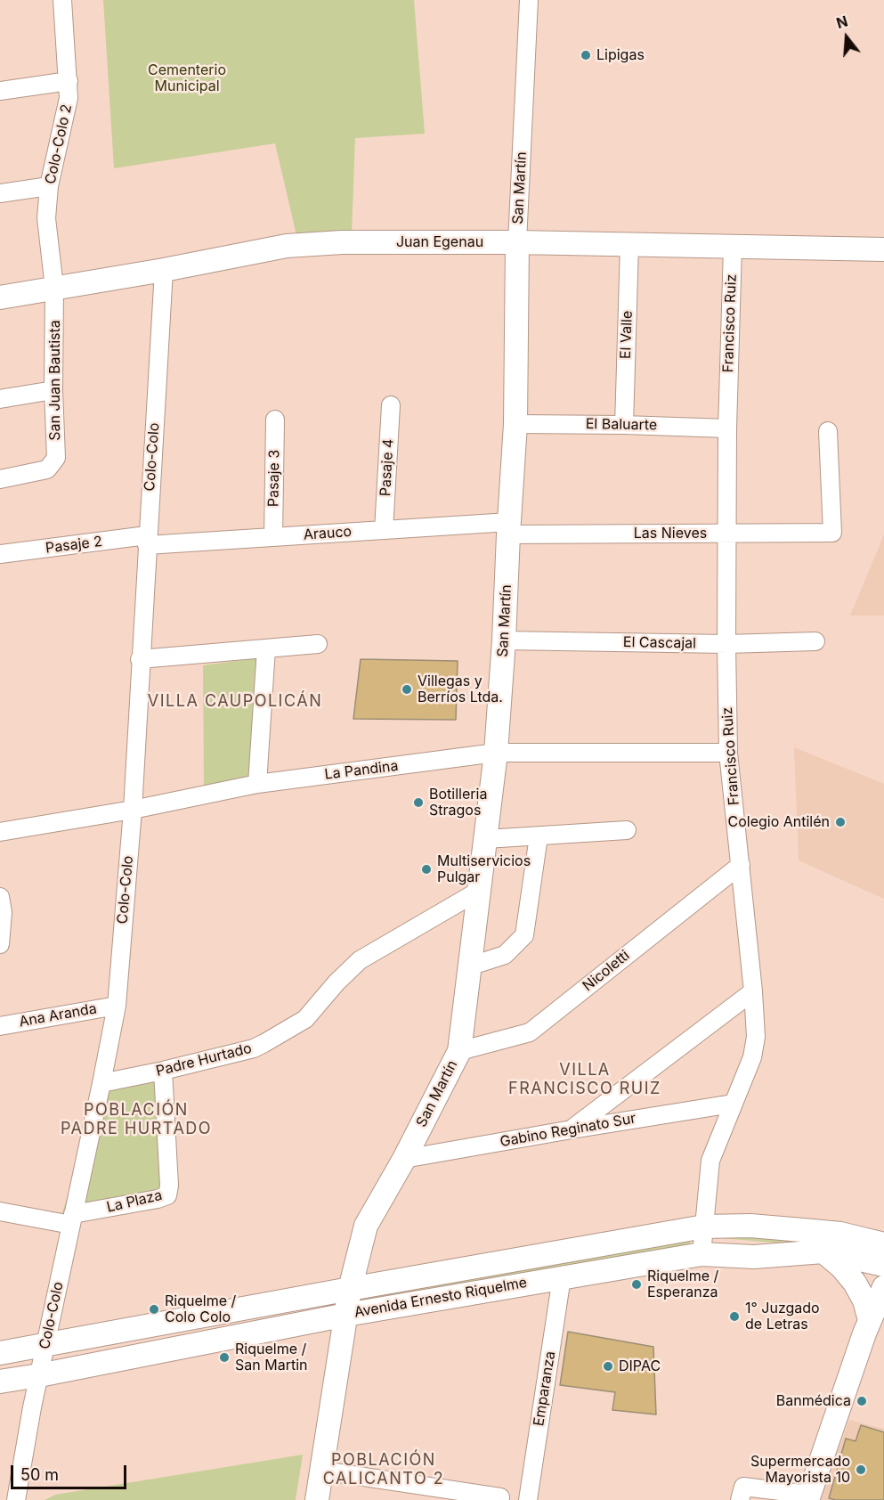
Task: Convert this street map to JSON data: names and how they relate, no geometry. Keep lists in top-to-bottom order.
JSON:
{
  "streets": {
    "main road": ["San Martín", "Juan Egenau", "Avenida Ernesto Riquelme"],
    "street": [
      "Colo-Colo 2",
      "Francisco Ruiz",
      "El Valle",
      "San Juan Bautista",
      "El Baluarte",
      "Colo-Colo",
      "Pasaje 4",
      "Pasaje 3",
      "Arauco",
      "Las Nieves",
      "Pasaje 2",
      "El Cascajal",
      "La Pandina",
      "Nicoletti",
      "Ana Aranda",
      "Padre Hurtado",
      "Gabino Reginato Sur",
      "La Plaza",
      "Emparanza"
    ]
  },
  "crossings": [
    ["Colo-Colo 2", "Juan Egenau"],
    ["Colo-Colo 2", "San Juan Bautista"],
    ["San Martín", "Juan Egenau"],
    ["San Martín", "El Baluarte"],
    ["San Martín", "Arauco"],
    ["San Martín", "Las Nieves"],
    ["San Martín", "El Cascajal"],
    ["San Martín", "La Pandina"],
    ["San Martín", "Nicoletti"],
    ["San Martín", "Padre Hurtado"],
    ["San Martín", "Gabino Reginato Sur"],
    ["San Martín", "Avenida Ernesto Riquelme"],
    ["Juan Egenau", "Francisco Ruiz"],
    ["Juan Egenau", "El Valle"],
    ["Juan Egenau", "San Juan Bautista"],
    ["Juan Egenau", "Colo-Colo"],
    ["Francisco Ruiz", "El Baluarte"],
    ["Francisco Ruiz", "Las Nieves"],
    ["Francisco Ruiz", "El Cascajal"],
    ["Francisco Ruiz", "La Pandina"],
    ["Francisco Ruiz", "Nicoletti"],
    ["Francisco Ruiz", "Gabino Reginato Sur"],
    ["Francisco Ruiz", "Avenida Ernesto Riquelme"],
    ["El Valle", "El Baluarte"],
    ["Colo-Colo", "Arauco"],
    ["Colo-Colo", "Pasaje 2"],
    ["Colo-Colo", "La Pandina"],
    ["Colo-Colo", "Ana Aranda"],
    ["Colo-Colo", "Padre Hurtado"],
    ["Colo-Colo", "La Plaza"],
    ["Colo-Colo", "Avenida Ernesto Riquelme"],
    ["Pasaje 4", "Arauco"],
    ["Pasaje 3", "Arauco"],
    ["Arauco", "Las Nieves"],
    ["Arauco", "Pasaje 2"],
    ["Padre Hurtado", "La Plaza"],
    ["Avenida Ernesto Riquelme", "Emparanza"]
  ],
  "districts": [
    "VILLA CAUPOLICÁN",
    "VILLA FRANCISCO RUIZ",
    "POBLACIÓN PADRE HURTADO",
    "POBLACIÓN CALICANTO 2"
  ],
  "parks": ["Cementerio Municipal"],
  "places": [
    "Lipigas",
    "Villegas y Berríos Ltda.",
    "Botilleria Stragos",
    "Colegio Antilén",
    "Multiservicios Pulgar",
    "Riquelme / Esperanza",
    "Riquelme / Colo Colo",
    "1° Juzgado de Letras",
    "Riquelme / San Martin",
    "DIPAC",
    "Banmédica",
    "Supermercado Mayorista 10"
  ],
  "scale_bar": "50 m",
  "north": "top"
}
